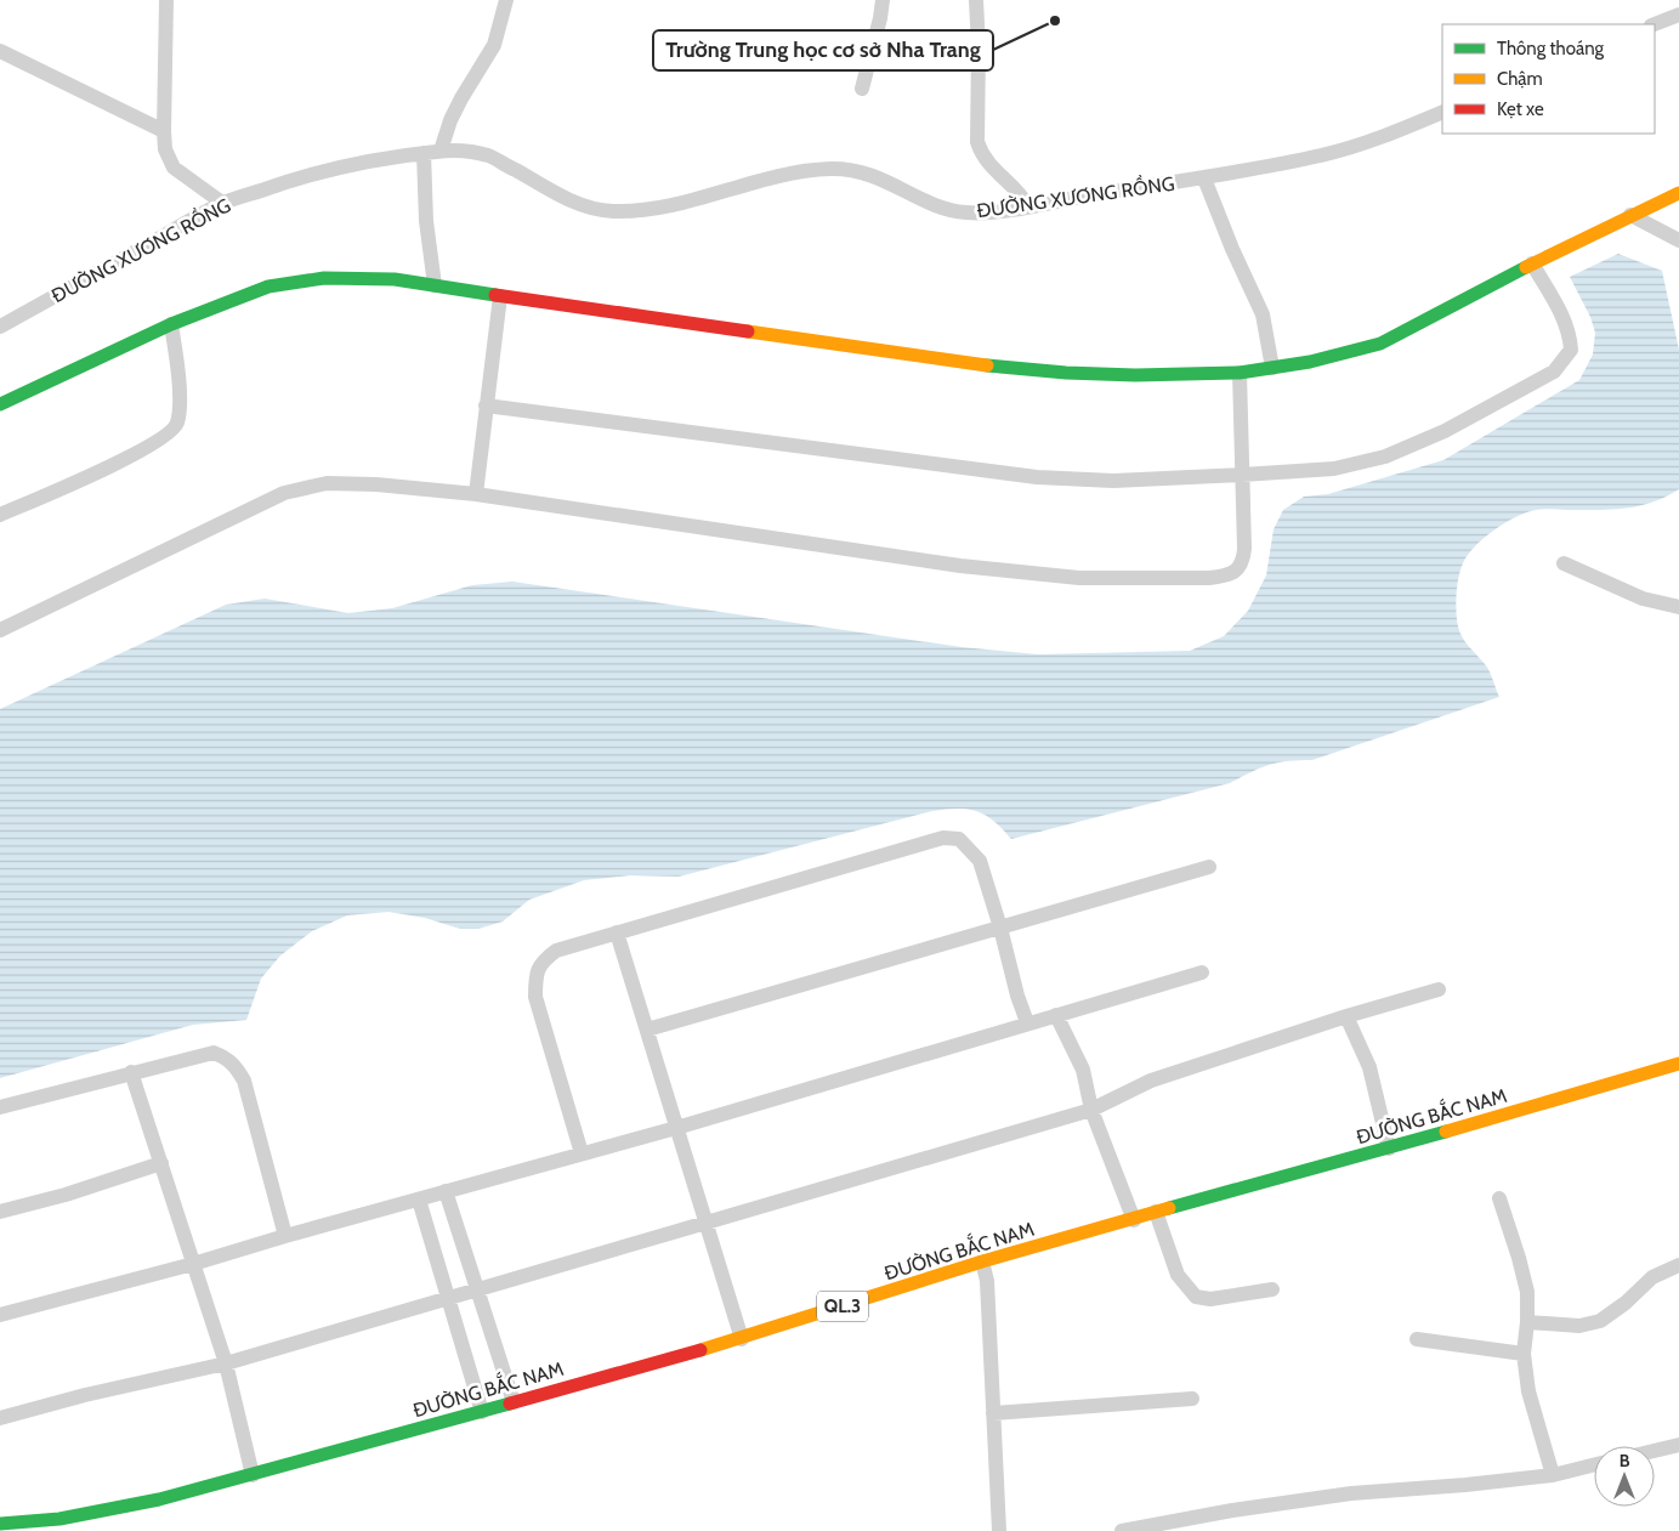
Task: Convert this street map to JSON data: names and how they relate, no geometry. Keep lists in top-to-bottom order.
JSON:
{
  "streets": {
    "main road": ["ĐƯỜNG BẮC NAM", "QL.3"],
    "street": ["ĐƯỜNG XƯƠNG RỒNG"]
  },
  "places": ["Trường Trung học cơ sở Nha Trang"],
  "legend": ["Thông thoáng", "Chậm", "Kẹt xe"],
  "north": "top"
}
